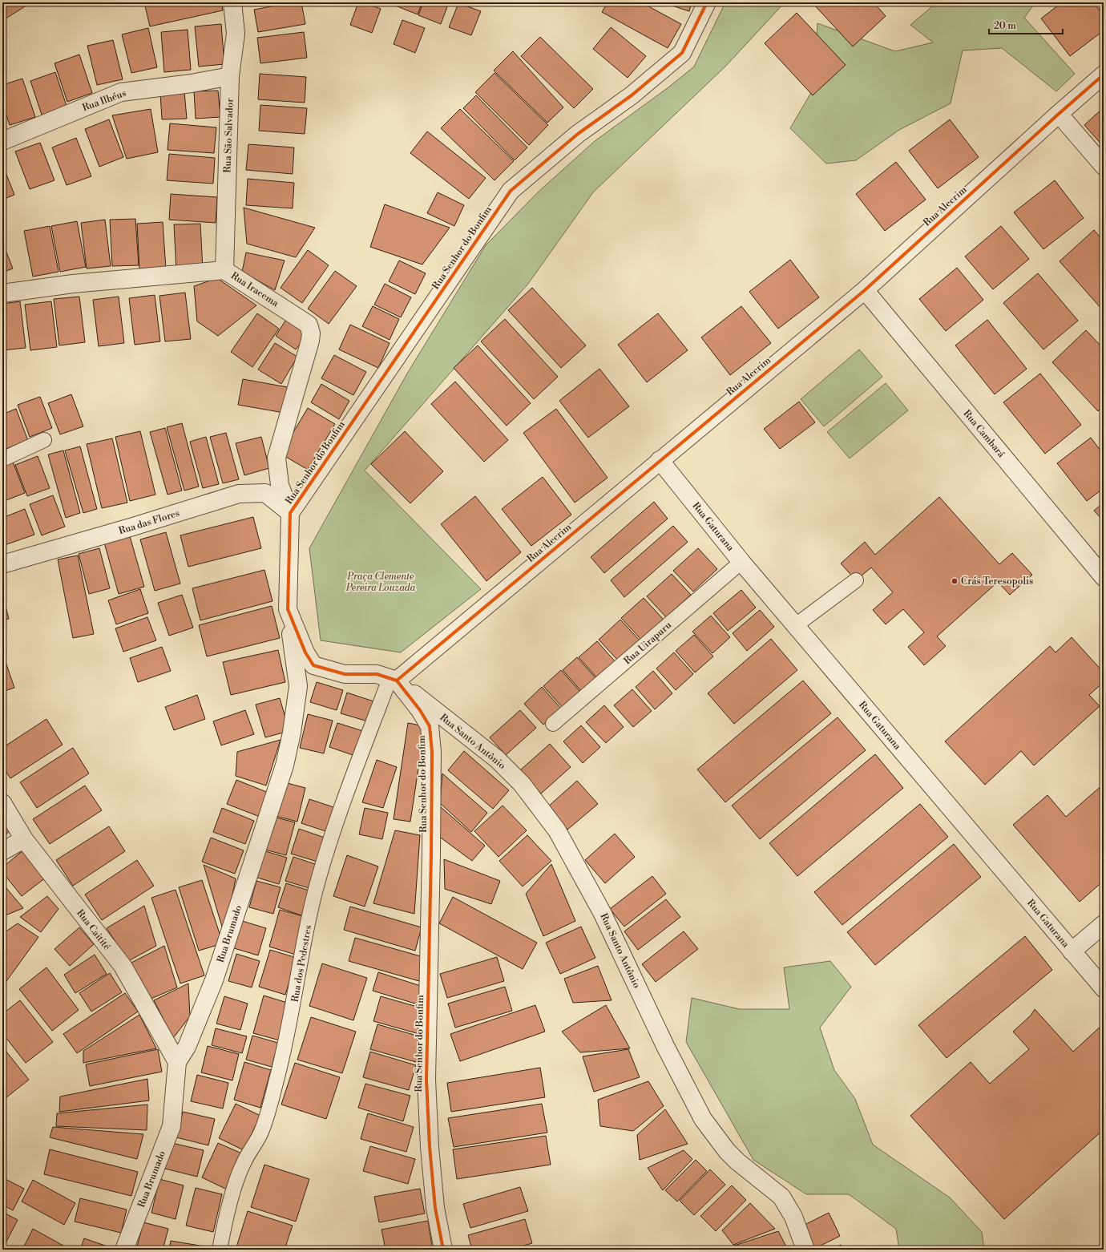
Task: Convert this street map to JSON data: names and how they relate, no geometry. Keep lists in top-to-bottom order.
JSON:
{
  "streets": {
    "street": [
      "Rua Ilhéus",
      "Rua São Salvador",
      "Rua Alecrim",
      "Rua Senhor do Bonfim",
      "Rua Iracema",
      "Rua Cambará",
      "Rua das Flores",
      "Rua Gaturana",
      "Rua Santo Antônio",
      "Rua Caitité",
      "Rua Brumado"
    ],
    "lane": ["Rua Uirapuru", "Rua dos Pedestres"]
  },
  "crossings": [
    ["Rua Ilhéus", "Rua São Salvador"],
    ["Rua São Salvador", "Rua Iracema"],
    ["Rua Alecrim", "Rua Senhor do Bonfim"],
    ["Rua Alecrim", "Rua Cambará"],
    ["Rua Alecrim", "Rua Gaturana"],
    ["Rua Alecrim", "Rua Santo Antônio"],
    ["Rua Alecrim", "Rua dos Pedestres"],
    ["Rua Senhor do Bonfim", "Rua Iracema"],
    ["Rua Senhor do Bonfim", "Rua das Flores"],
    ["Rua Senhor do Bonfim", "Rua Santo Antônio"],
    ["Rua Senhor do Bonfim", "Rua Brumado"],
    ["Rua Senhor do Bonfim", "Rua dos Pedestres"],
    ["Rua Iracema", "Rua das Flores"],
    ["Rua Gaturana", "Rua Uirapuru"],
    ["Rua Santo Antônio", "Rua dos Pedestres"],
    ["Rua Caitité", "Rua Brumado"]
  ],
  "parks": ["Praça Clemente Pereira Louzada"],
  "places": ["Crás Teresopolis"],
  "scale_bar": "20 m"
}
